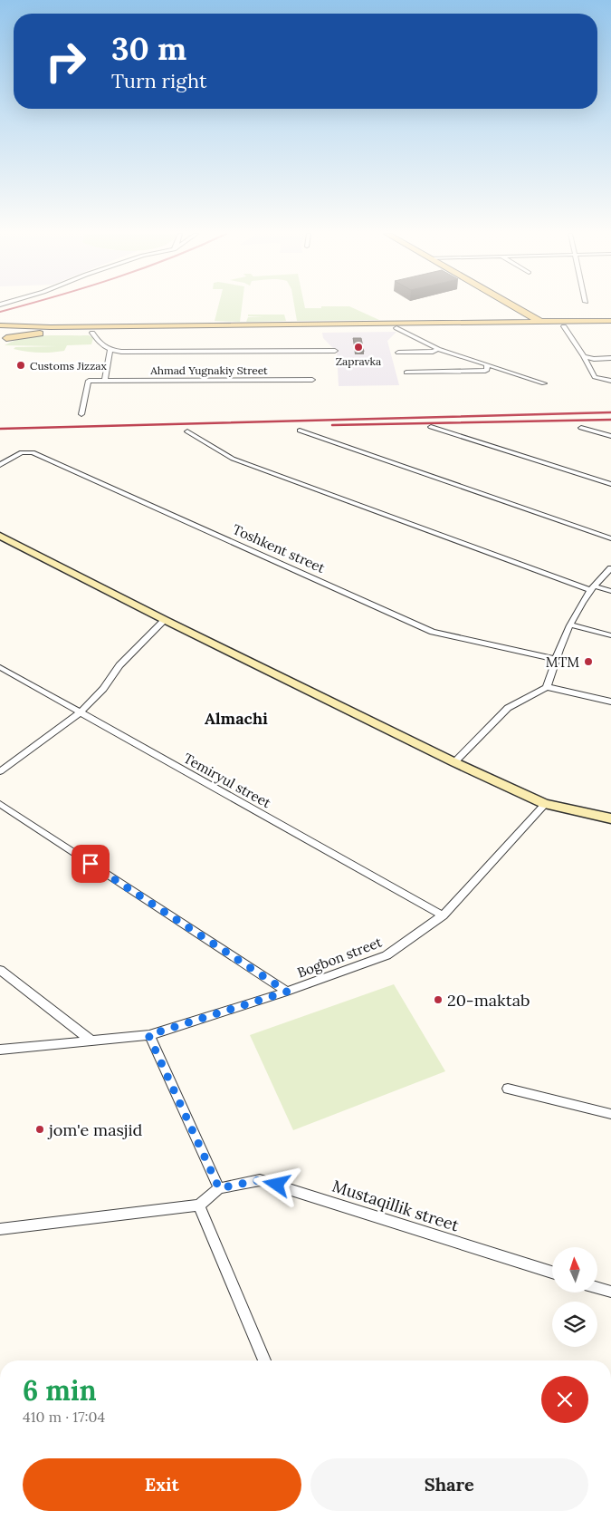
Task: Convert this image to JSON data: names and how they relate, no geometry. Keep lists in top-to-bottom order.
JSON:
{
  "streets": {
    "street": [
      "Ahmad Yugnakiy Street",
      "Toshkent street",
      "Temiryul street",
      "Bogbon street",
      "Mustaqillik street"
    ]
  },
  "crossings": [
    ["Temiryul street", "Bogbon street"]
  ],
  "districts": ["Almachi"],
  "places": [
    "Zapravka",
    "Customs Jizzax",
    "MTM",
    "20-maktab",
    "jom'e masjid"
  ],
  "north": "top",
  "page": {
    "turn": ["30 m", "Turn right"],
    "heading": ["6 min", "410 m · 17:04"],
    "buttons": ["Exit", "Share"]
  }
}
